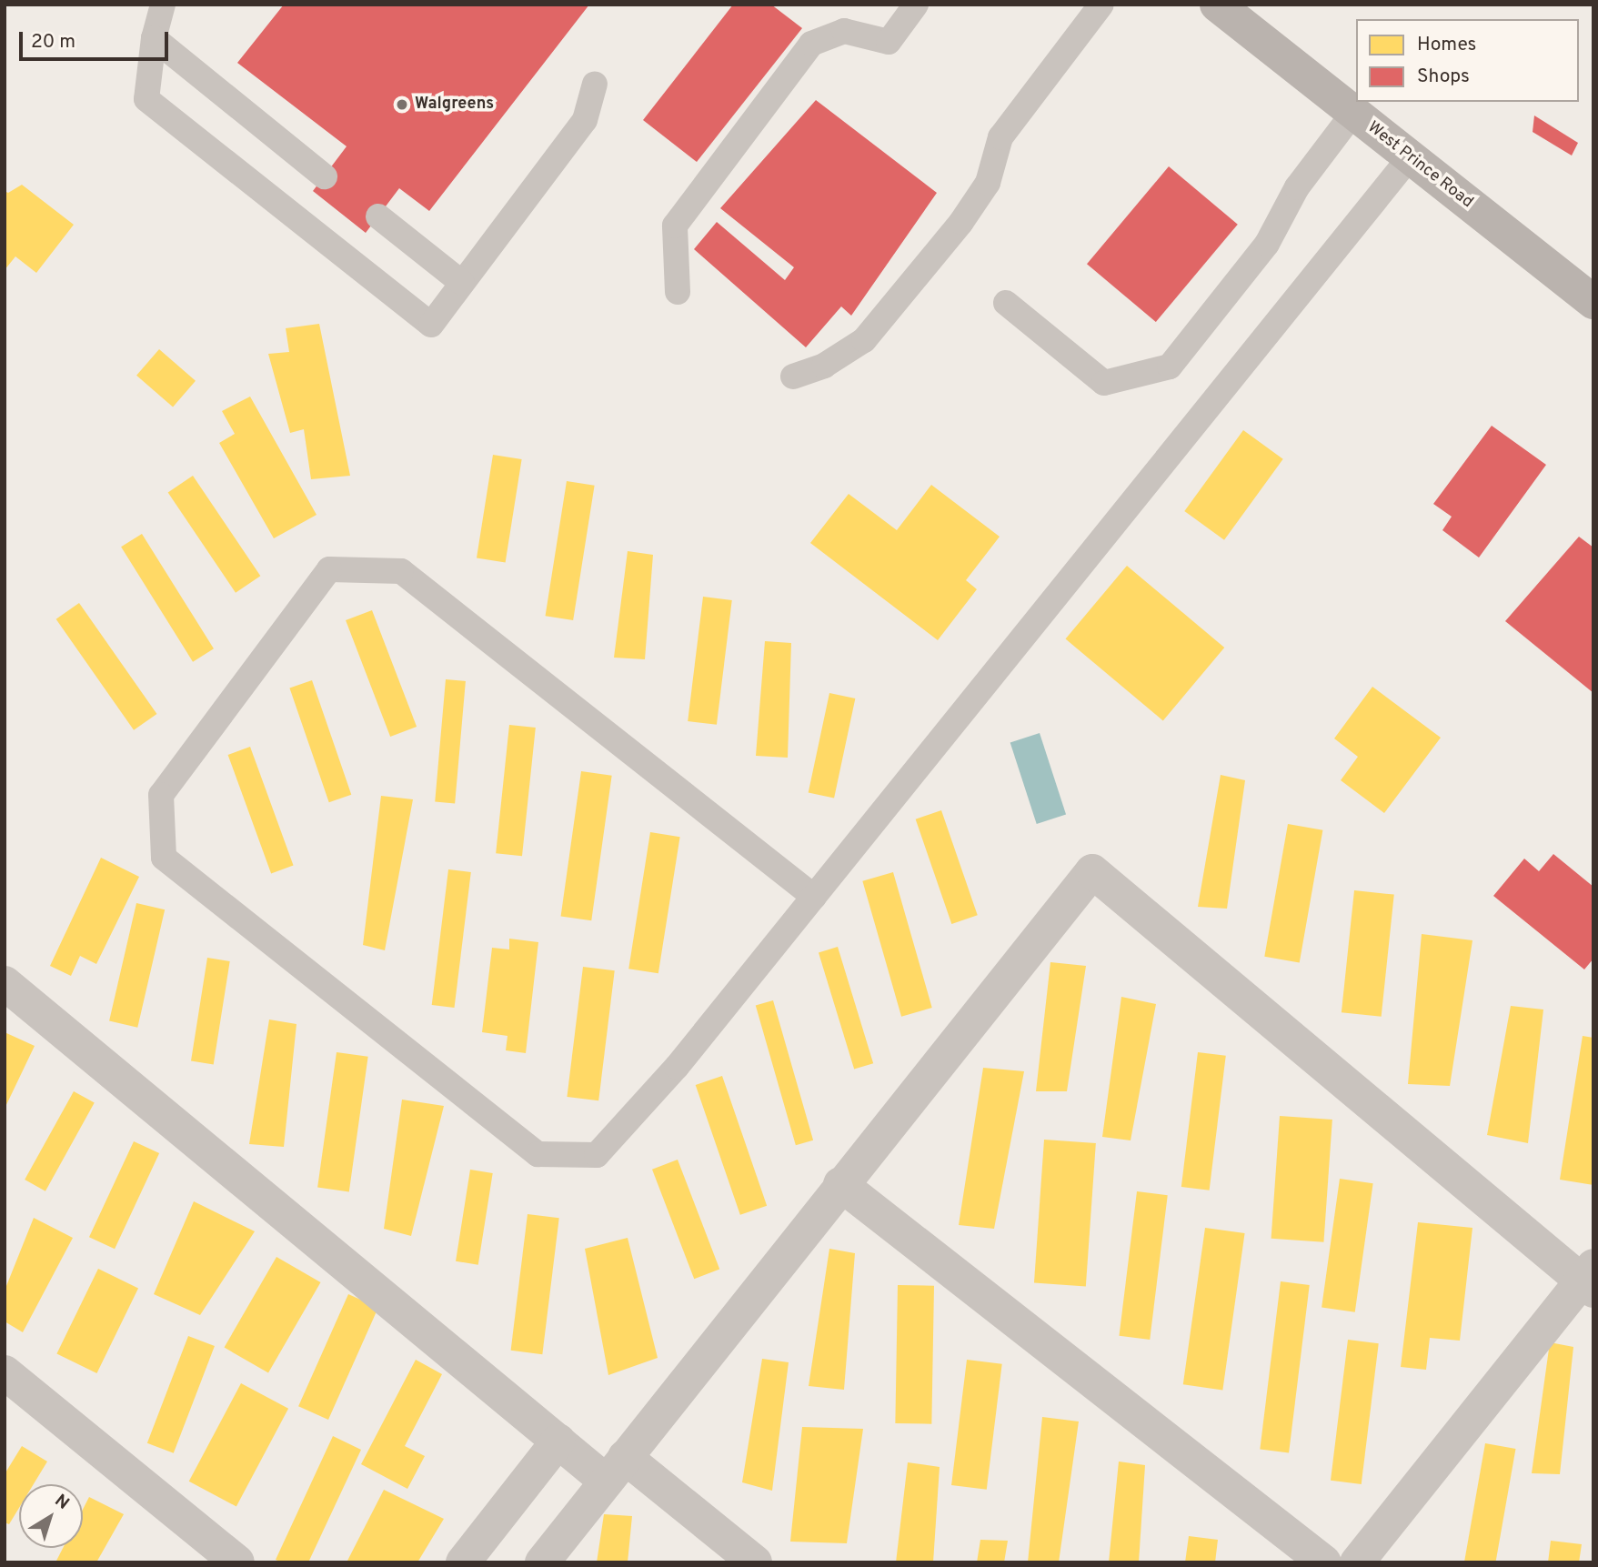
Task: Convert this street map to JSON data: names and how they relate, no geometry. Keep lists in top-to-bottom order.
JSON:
{
  "streets": {
    "main road": ["West Prince Road"]
  },
  "places": ["Walgreens"],
  "legend": ["Homes", "Shops"],
  "scale_bar": "20 m",
  "north": "top right"
}
